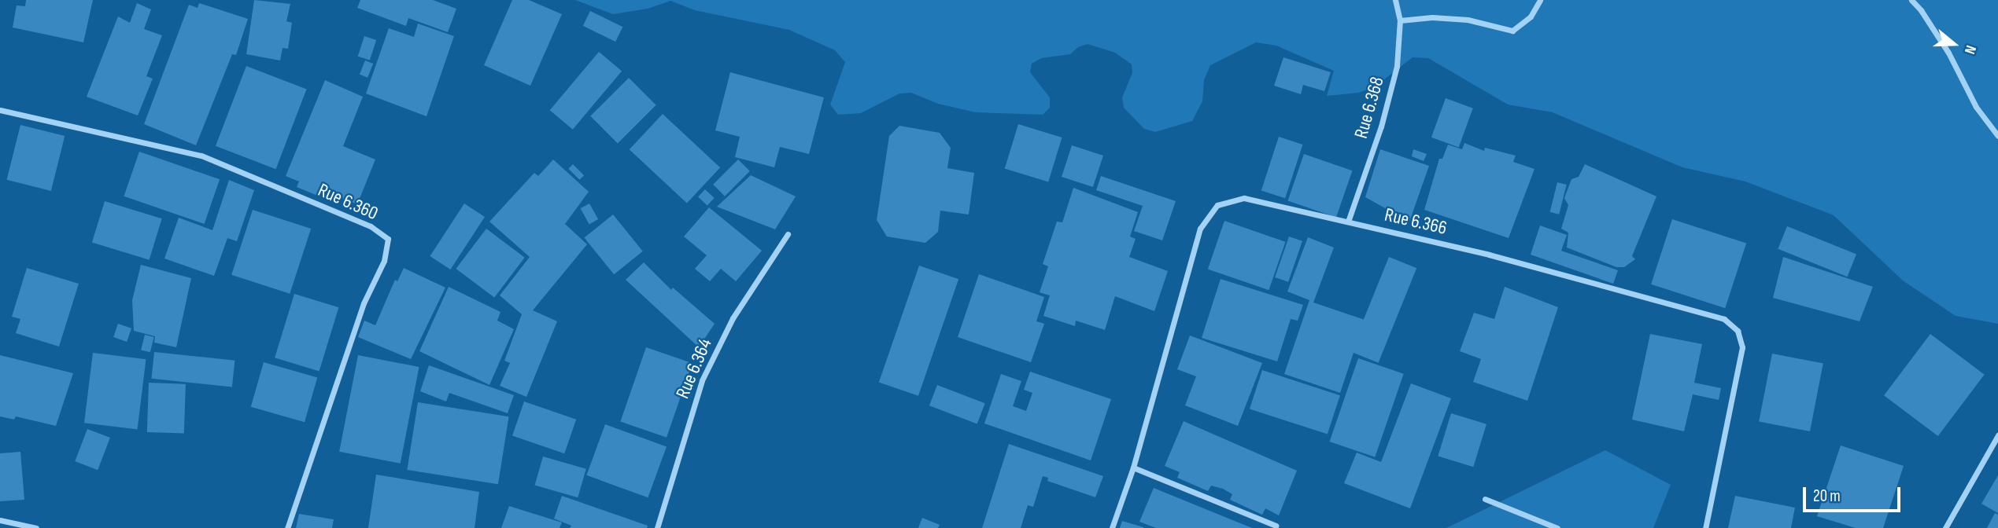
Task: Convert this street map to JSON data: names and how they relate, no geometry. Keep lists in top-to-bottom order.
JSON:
{
  "streets": {
    "street": [
      "Rue 6.368",
      "Rue 6.360",
      "Rue 6.366",
      "Rue 6.364"
    ]
  },
  "crossings": [
    ["Rue 6.368", "Rue 6.366"]
  ],
  "scale_bar": "20 m",
  "north": "right"
}
